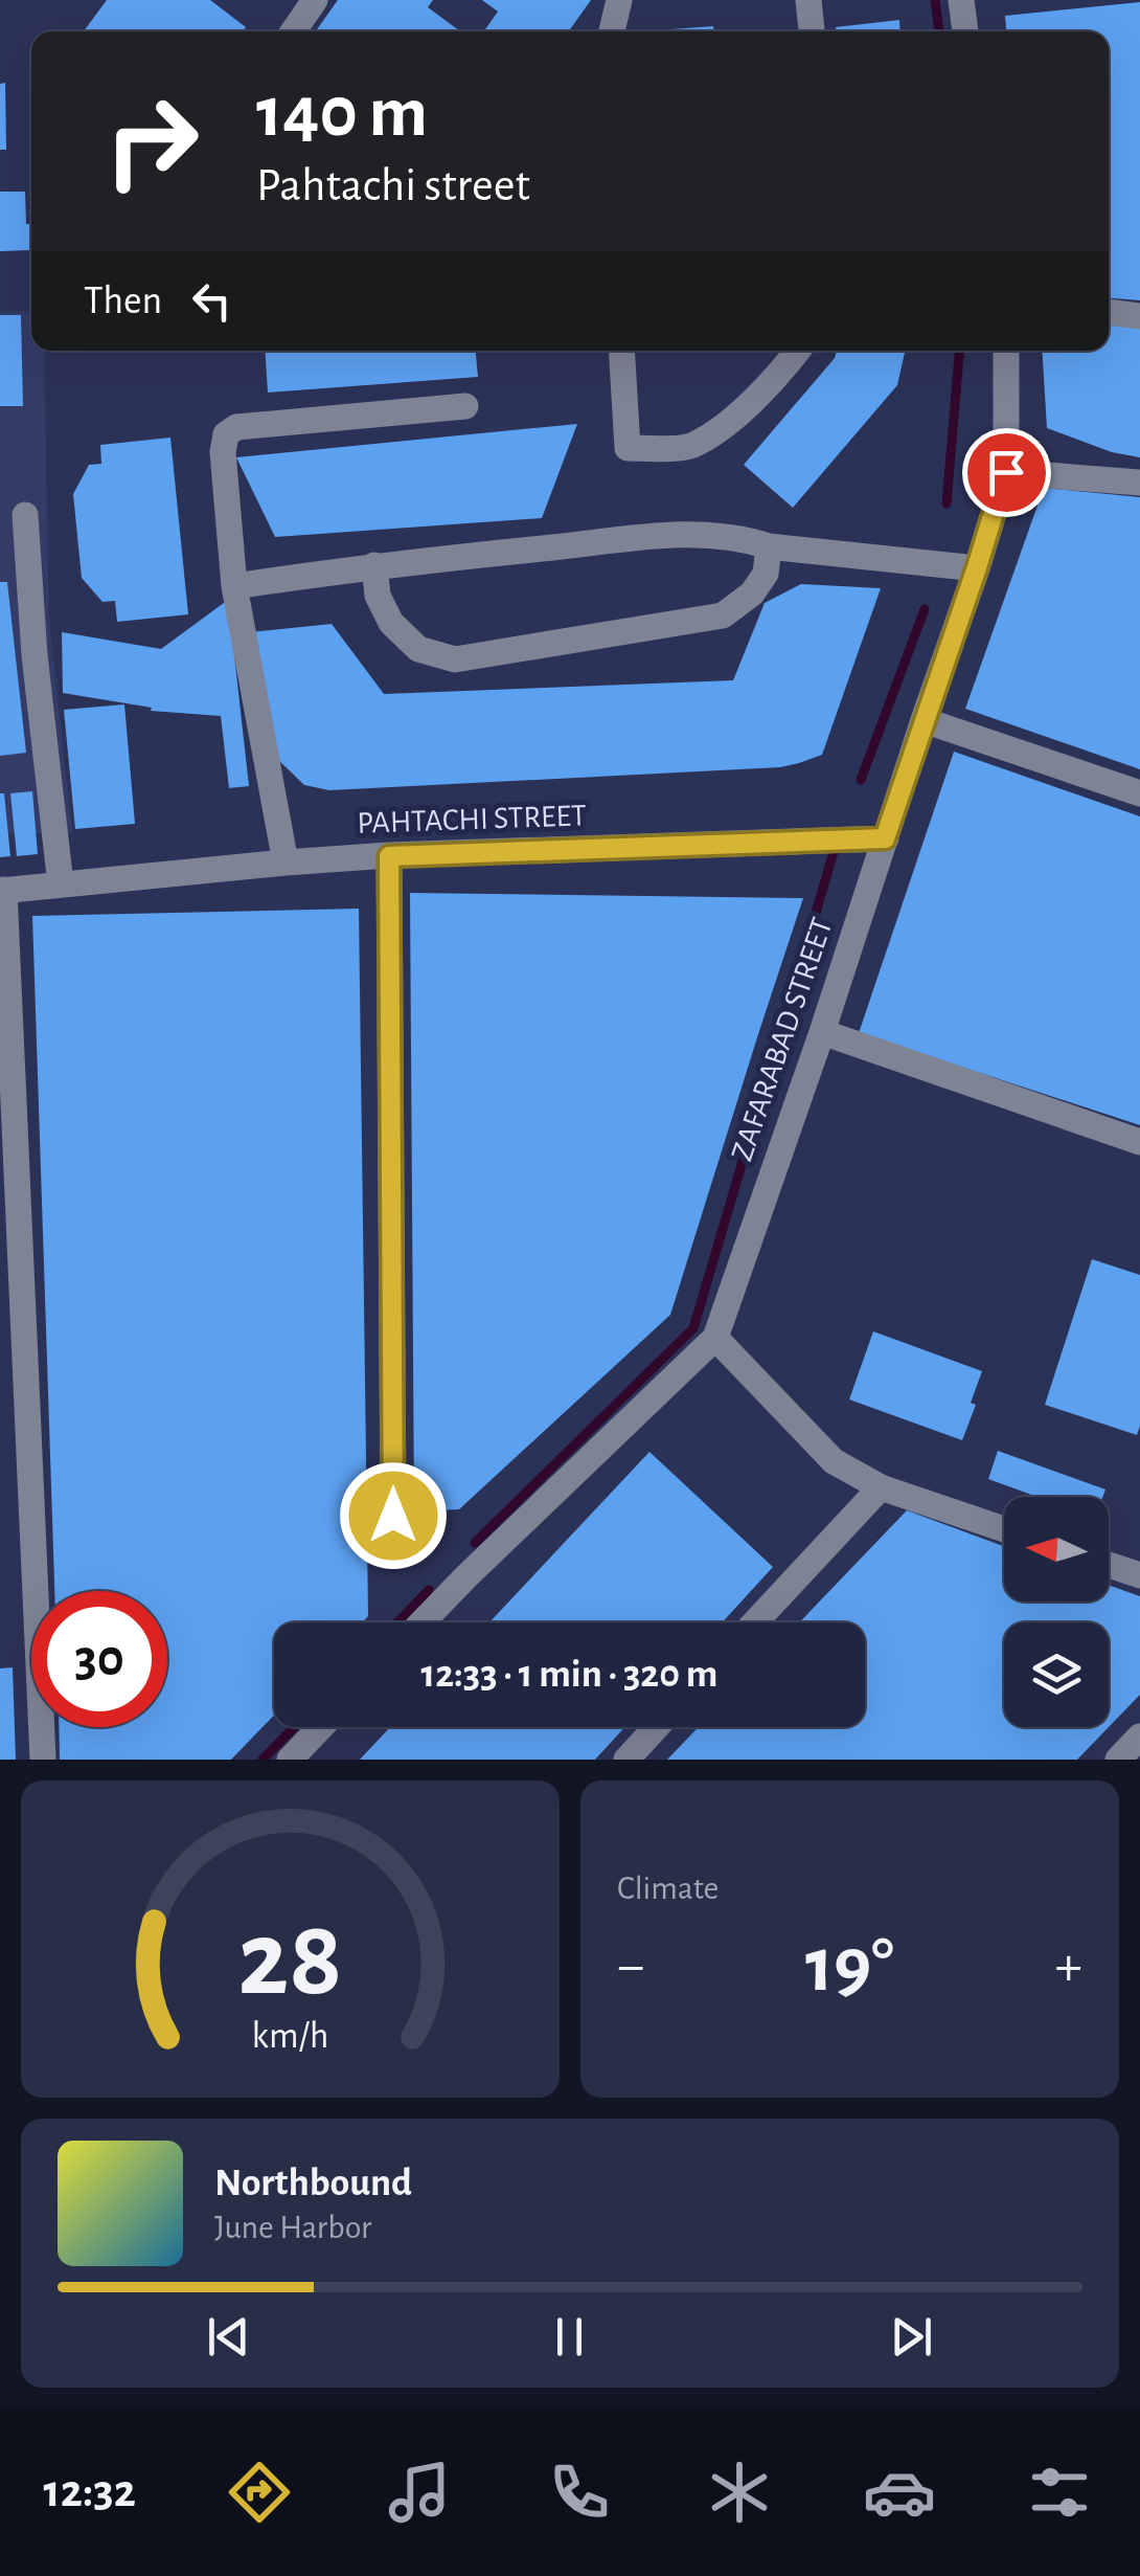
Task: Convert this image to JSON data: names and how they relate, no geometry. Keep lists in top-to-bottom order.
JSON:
{
  "streets": {
    "street": ["PAHTACHI STREET", "ZAFARABAD STREET"]
  },
  "crossings": [
    ["PAHTACHI STREET", "ZAFARABAD STREET"]
  ],
  "north": "left",
  "page": {
    "turn": ["140 m", "Pahtachi street"],
    "then": "Then",
    "limit": "30",
    "trip": "12:33 · 1 min · 320 m",
    "tile": "Climate",
    "heat": ["−", "19°", "+"],
    "song": ["Northbound", "June Harbor"],
    "tabs": "12:32",
    "gauge": ["28", "km/h"]
  }
}
